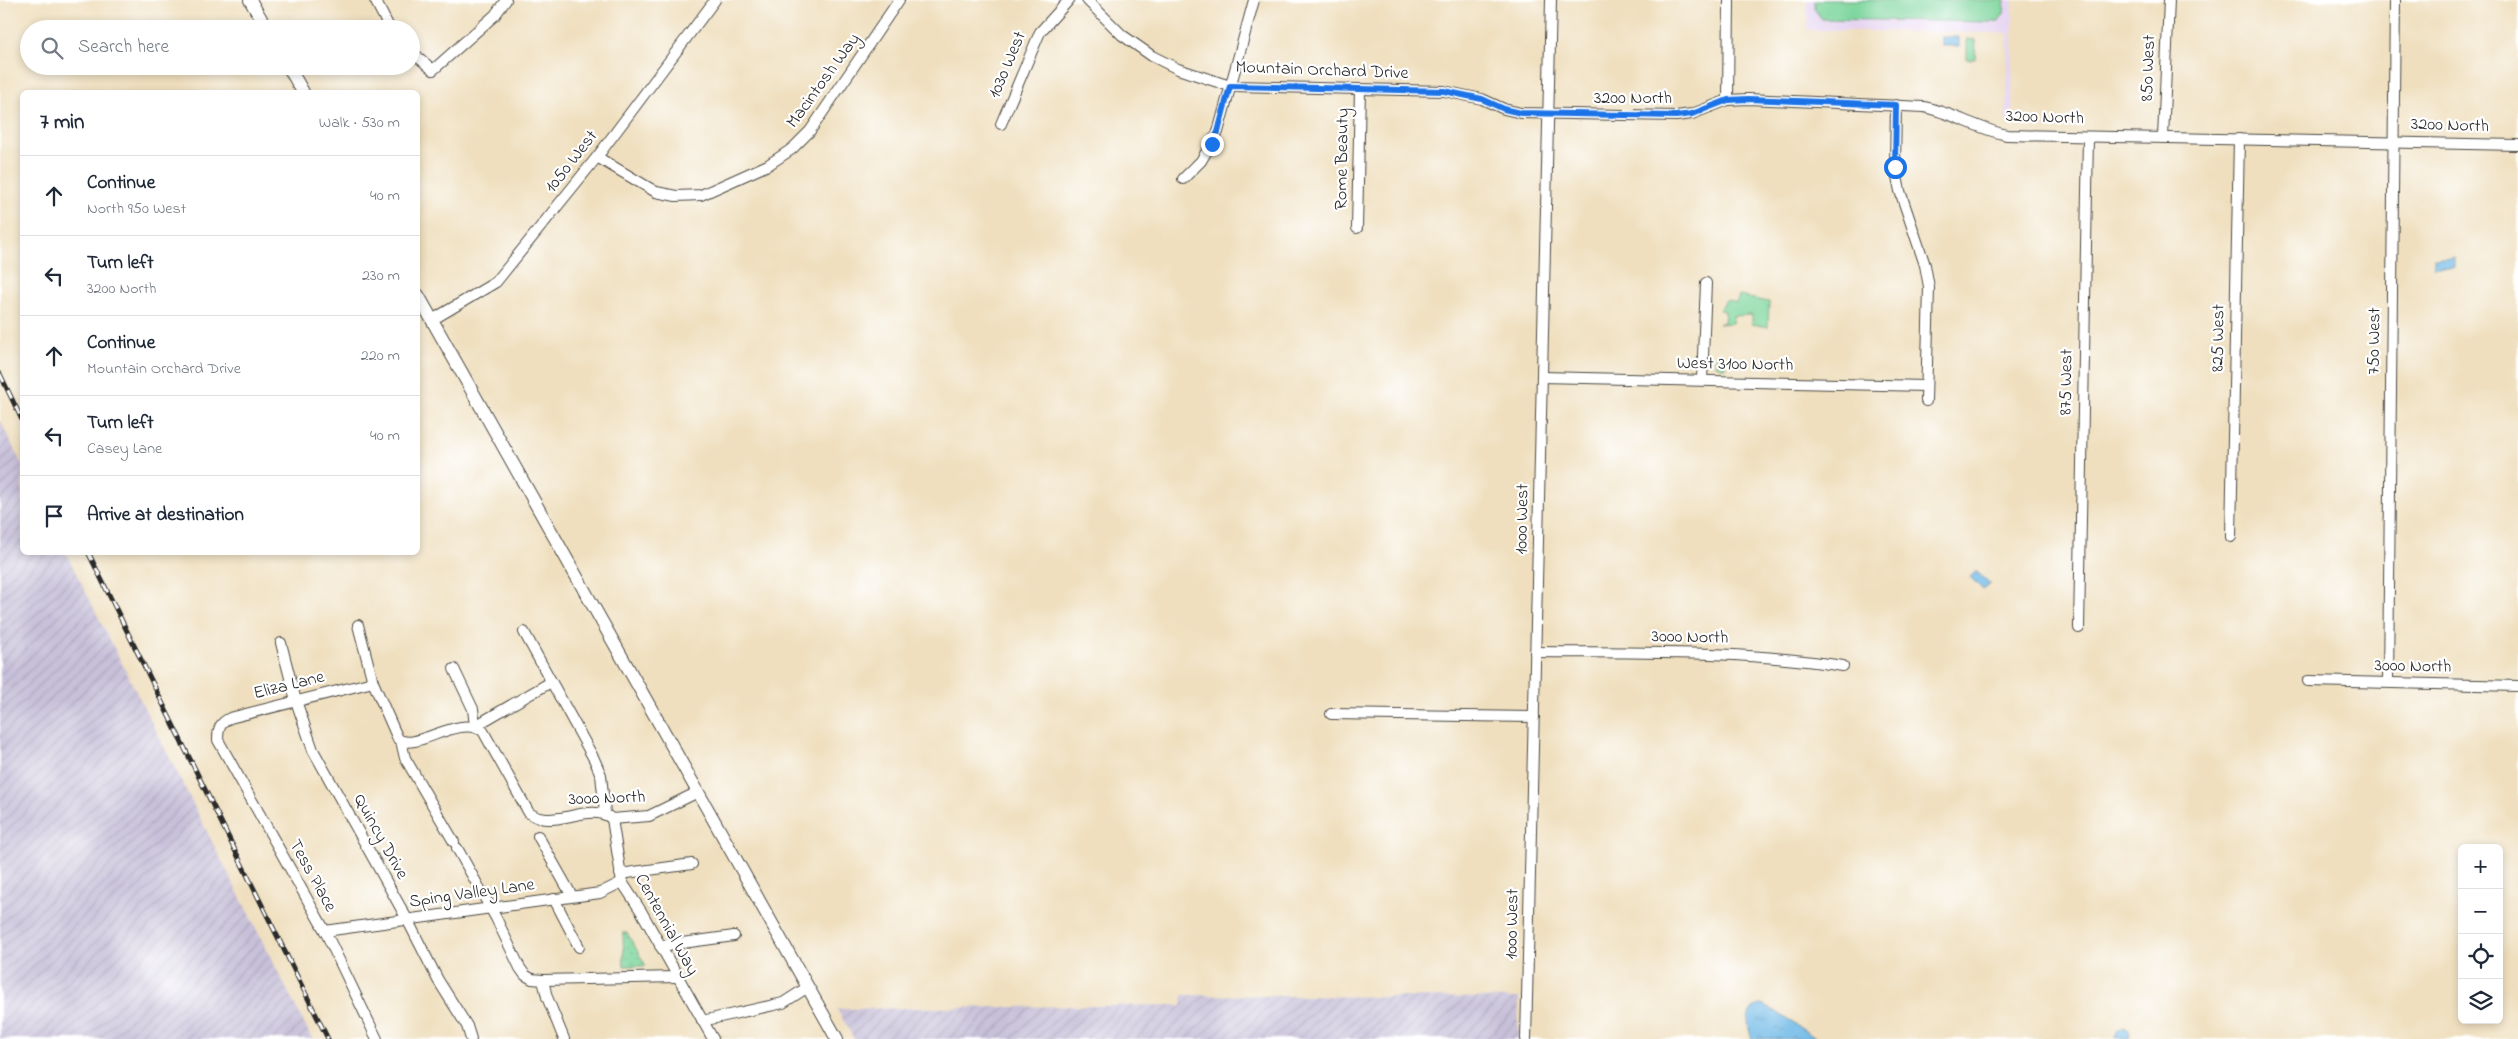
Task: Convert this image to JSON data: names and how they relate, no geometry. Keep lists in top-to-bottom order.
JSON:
{
  "streets": {
    "street": [
      "1030 West",
      "850 West",
      "Mountain Orchard Drive",
      "Macintosh Way",
      "3200 North",
      "Rome Beauty",
      "1050 West",
      "825 West",
      "750 West",
      "West 3100 North",
      "875 West",
      "1000 West",
      "3000 North",
      "Eliza Lane",
      "Quincy Drive",
      "Tess Place",
      "Sping Valley Lane",
      "Centennial Way"
    ]
  },
  "crossings": [
    ["850 West", "3200 North"],
    ["Mountain Orchard Drive", "3200 North"],
    ["Mountain Orchard Drive", "Rome Beauty"],
    ["Mountain Orchard Drive", "1000 West"],
    ["Macintosh Way", "1050 West"],
    ["3200 North", "825 West"],
    ["3200 North", "750 West"],
    ["3200 North", "875 West"],
    ["3200 North", "1000 West"],
    ["750 West", "3000 North"],
    ["West 3100 North", "1000 West"],
    ["1000 West", "3000 North"],
    ["3000 North", "Centennial Way"],
    ["Eliza Lane", "Quincy Drive"],
    ["Eliza Lane", "Tess Place"],
    ["Quincy Drive", "Sping Valley Lane"],
    ["Tess Place", "Sping Valley Lane"],
    ["Sping Valley Lane", "Centennial Way"]
  ],
  "page": {
    "search": "Search here",
    "heading": ["7 min", "Walk · 530 m"],
    "list": [
      ["Continue", "North 950 West", "40 m"],
      ["Turn left", "3200 North", "230 m"],
      ["Continue", "Mountain Orchard Drive", "220 m"],
      ["Turn left", "Casey Lane", "40 m"],
      "Arrive at destination"
    ],
    "map_buttons": ["+", "−"]
  }
}
